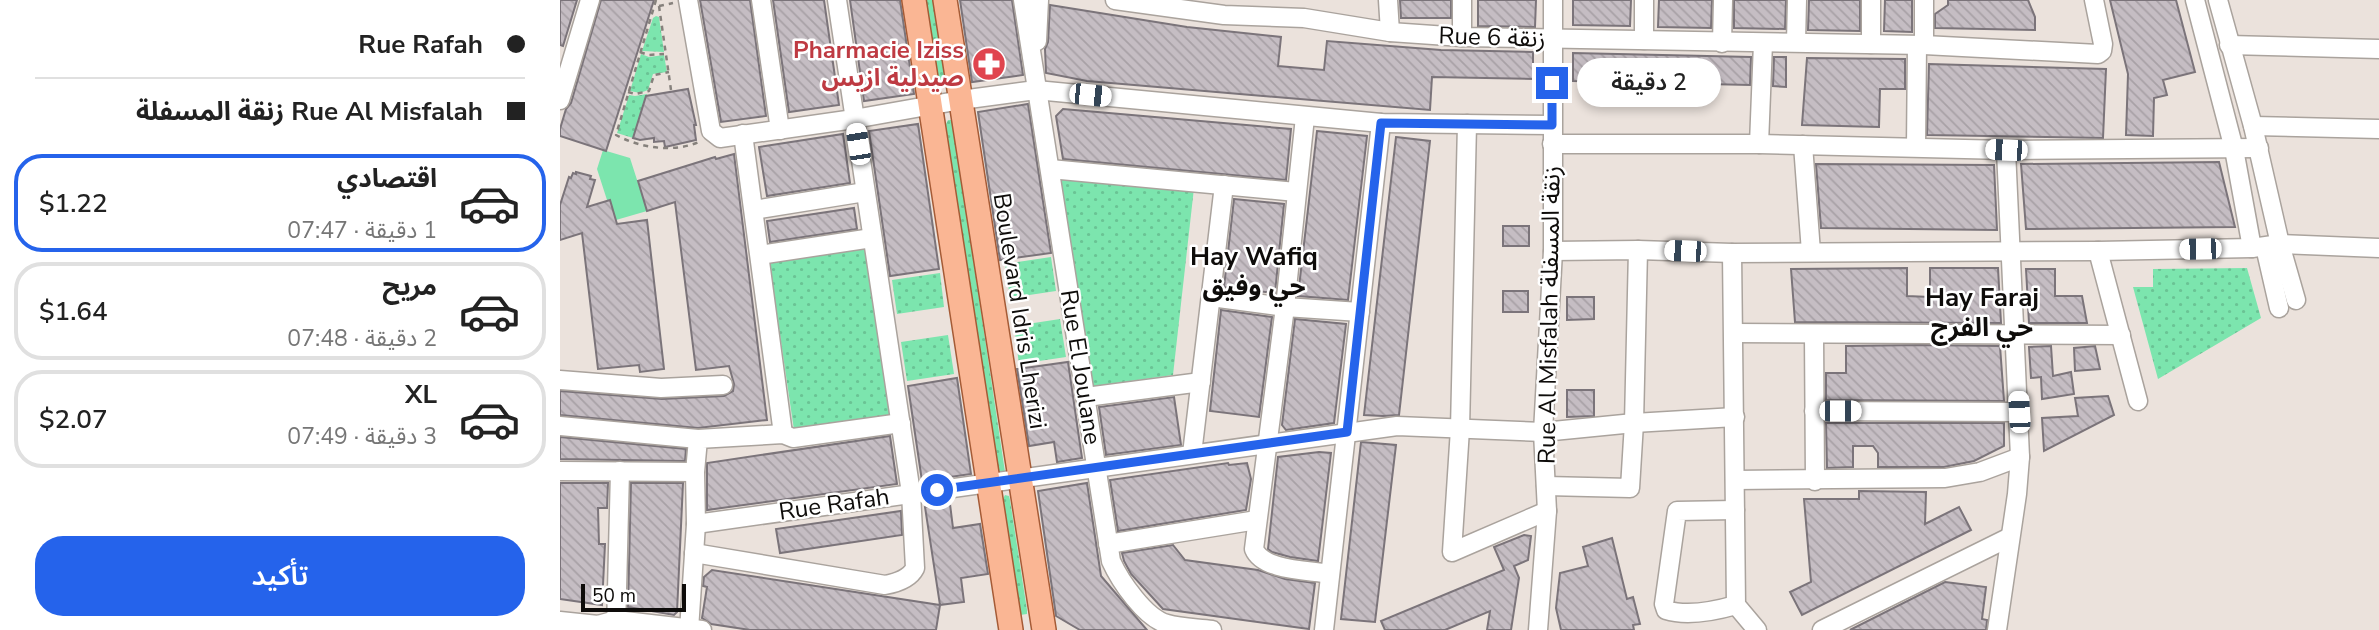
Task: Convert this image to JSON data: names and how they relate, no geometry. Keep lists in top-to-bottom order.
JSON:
{
  "streets": {
    "main road": ["Boulevard Idris Lherizi"],
    "street": [
      "Rue 6 زنقة",
      "Rue Al Misfalah زنقة المسفلة",
      "Rue El Joulane",
      "Rue Rafah"
    ]
  },
  "crossings": [
    ["Rue 6 زنقة", "Rue Al Misfalah زنقة المسفلة"],
    ["Boulevard Idris Lherizi", "Rue Rafah"],
    ["Rue Al Misfalah زنقة المسفلة", "Rue Rafah"],
    ["Rue El Joulane", "Rue Rafah"]
  ],
  "districts": ["Hay Wafiq حي وفيق", "Hay Faraj حي الفرج"],
  "places": {
    "pharmacy": ["Pharmacie Iziss صيدلية ازيس"]
  },
  "scale_bar": "50 m",
  "page": {
    "banner": ["Rue Rafah", "Rue Al Misfalah زنقة المسفلة"],
    "bubble": "2 دقيقة",
    "list": [
      {
        "name": "اقتصادي",
        "note": "1 دقيقة · 07:47",
        "value": "$1.22"
      },
      {
        "name": "مريح",
        "note": "2 دقيقة · 07:48",
        "value": "$1.64"
      },
      {
        "name": "XL",
        "note": "3 دقيقة · 07:49",
        "value": "$2.07"
      }
    ],
    "buttons": "تأكيد",
    "scale": "50 m"
  }
}
